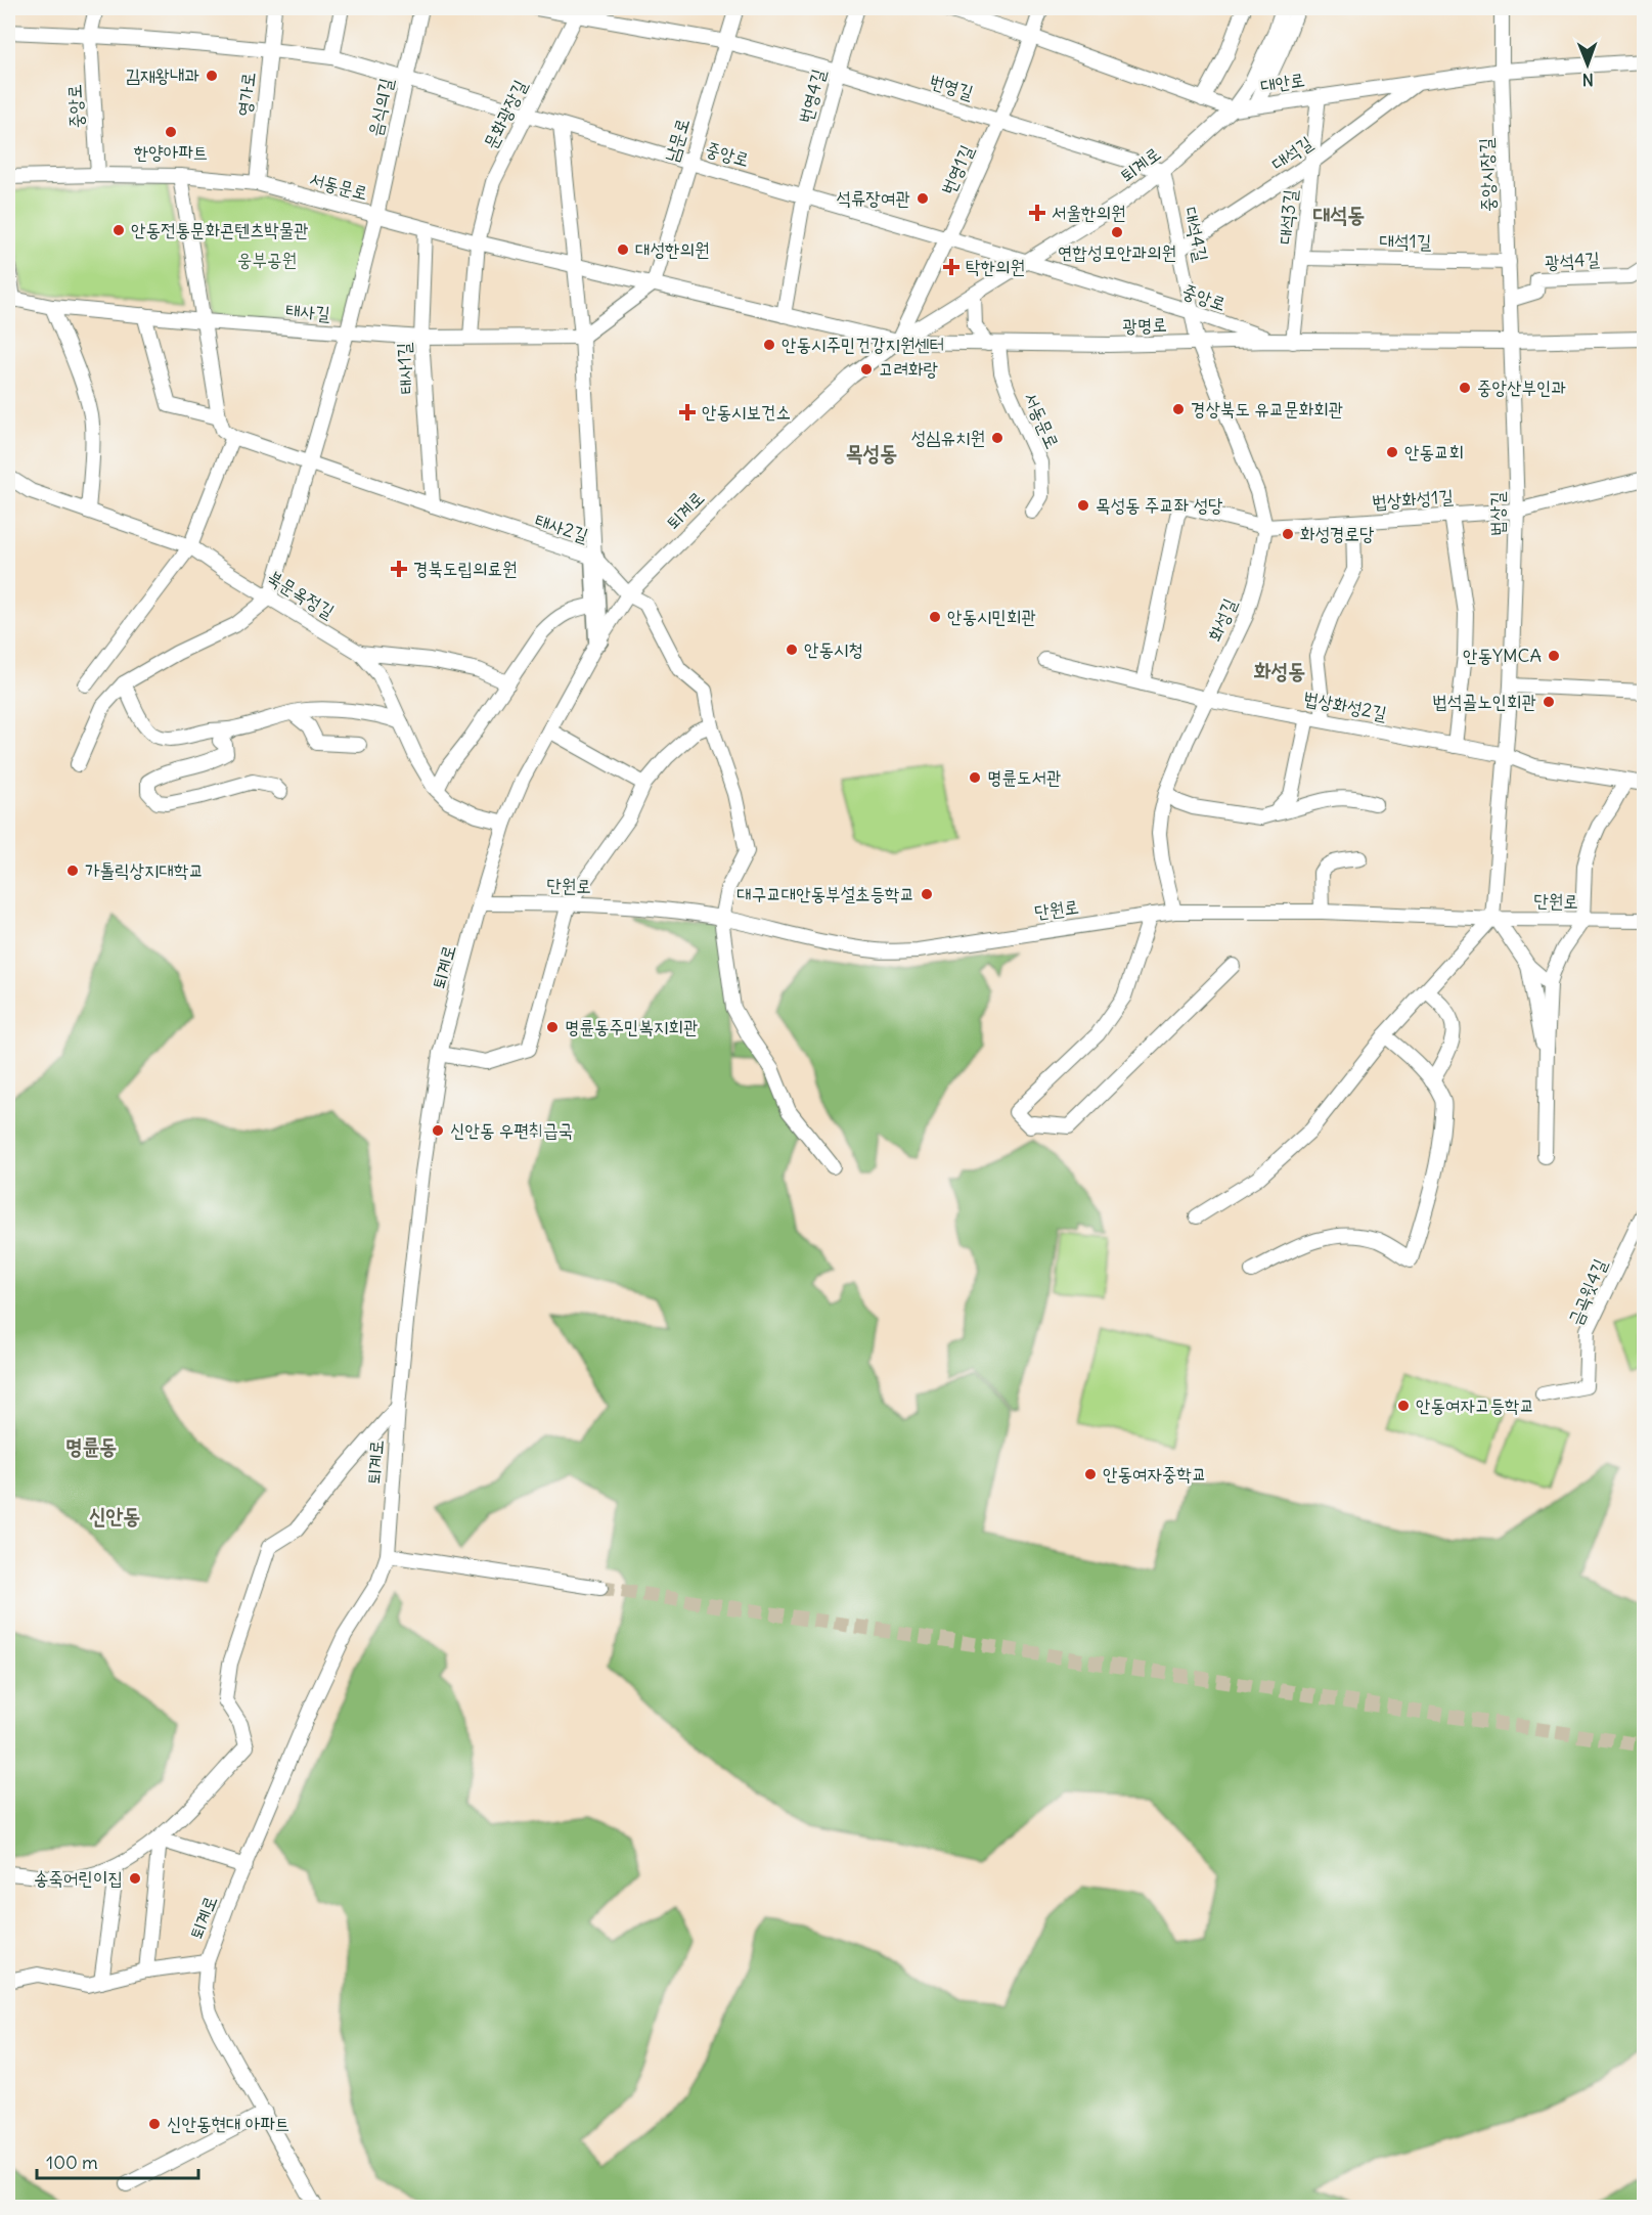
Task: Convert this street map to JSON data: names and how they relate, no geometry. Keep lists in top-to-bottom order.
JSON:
{
  "streets": {
    "street": [
      "대안로",
      "번영길",
      "영가로",
      "번영4길",
      "중앙로",
      "음식의길",
      "문화광장길",
      "남문로",
      "대석길",
      "퇴계로",
      "번영1길",
      "중앙시장길",
      "서동문로",
      "대석3길",
      "대석4길",
      "대석1길",
      "광석4길",
      "태사길",
      "광명로",
      "태사1길",
      "법상화성1길",
      "법상길",
      "태사2길",
      "북문옥정길",
      "화성길",
      "법상화성2길",
      "단원로",
      "금곡윗4길"
    ]
  },
  "crossings": [
    ["대안로", "대석길"],
    ["대안로", "퇴계로"],
    ["대안로", "번영1길"],
    ["대안로", "중앙시장길"],
    ["대안로", "대석3길"],
    ["번영길", "번영4길"],
    ["번영길", "문화광장길"],
    ["번영길", "남문로"],
    ["번영길", "퇴계로"],
    ["번영길", "번영1길"],
    ["번영길", "대석4길"],
    ["영가로", "중앙로"],
    ["영가로", "서동문로"],
    ["번영4길", "중앙로"],
    ["중앙로", "음식의길"],
    ["중앙로", "문화광장길"],
    ["중앙로", "남문로"],
    ["중앙로", "퇴계로"],
    ["중앙로", "번영1길"],
    ["중앙로", "서동문로"],
    ["중앙로", "대석4길"],
    ["중앙로", "광명로"],
    ["중앙로", "태사2길"],
    ["음식의길", "서동문로"],
    ["음식의길", "태사길"],
    ["음식의길", "태사2길"],
    ["문화광장길", "서동문로"],
    ["남문로", "서동문로"],
    ["남문로", "광명로"],
    ["대석길", "대석3길"],
    ["대석길", "대석4길"],
    ["퇴계로", "번영1길"],
    ["퇴계로", "대석4길"],
    ["퇴계로", "광명로"],
    ["퇴계로", "북문옥정길"],
    ["퇴계로", "단원로"],
    ["번영1길", "광명로"],
    ["중앙시장길", "대석1길"],
    ["중앙시장길", "광석4길"],
    ["중앙시장길", "광명로"],
    ["중앙시장길", "법상길"],
    ["서동문로", "광명로"],
    ["서동문로", "태사1길"],
    ["서동문로", "태사2길"],
    ["대석3길", "대석1길"],
    ["대석3길", "광명로"],
    ["대석4길", "광명로"],
    ["대석4길", "화성길"],
    ["태사길", "태사1길"],
    ["태사길", "태사2길"],
    ["광명로", "법상길"],
    ["광명로", "화성길"],
    ["태사1길", "태사2길"],
    ["법상화성1길", "법상길"],
    ["법상화성1길", "화성길"],
    ["법상화성1길", "법상화성2길"],
    ["법상길", "법상화성2길"],
    ["법상길", "단원로"],
    ["화성길", "법상화성2길"],
    ["화성길", "단원로"]
  ],
  "districts": [
    "대석동",
    "목성동",
    "화성동",
    "명륜동",
    "신안동"
  ],
  "parks": ["웅부공원"],
  "places": {
    "other": [
      "김재왕내과",
      "한양아파트",
      "석류장여관",
      "안동전통문화콘텐츠박물관",
      "연합성모안과의원",
      "대성한의원",
      "안동시주민건강지원센터",
      "고려화랑",
      "중앙산부인과",
      "경상북도 유교문화회관",
      "성심유치원",
      "안동교회",
      "목성동 주교좌 성당",
      "화성경로당",
      "안동시민회관",
      "안동시청",
      "안동YMCA",
      "법석골노인회관",
      "명륜도서관",
      "가톨릭상지대학교",
      "대구교대안동부설초등학교",
      "명륜동주민복지회관",
      "신안동 우편취급국",
      "안동여자고등학교",
      "안동여자중학교",
      "송죽어린이집",
      "신안동현대 아파트"
    ],
    "health": [
      "서울한의원",
      "탁한의원",
      "안동시보건소",
      "경북도립의료원"
    ]
  },
  "scale_bar": "100 m",
  "north": "bottom"
}
